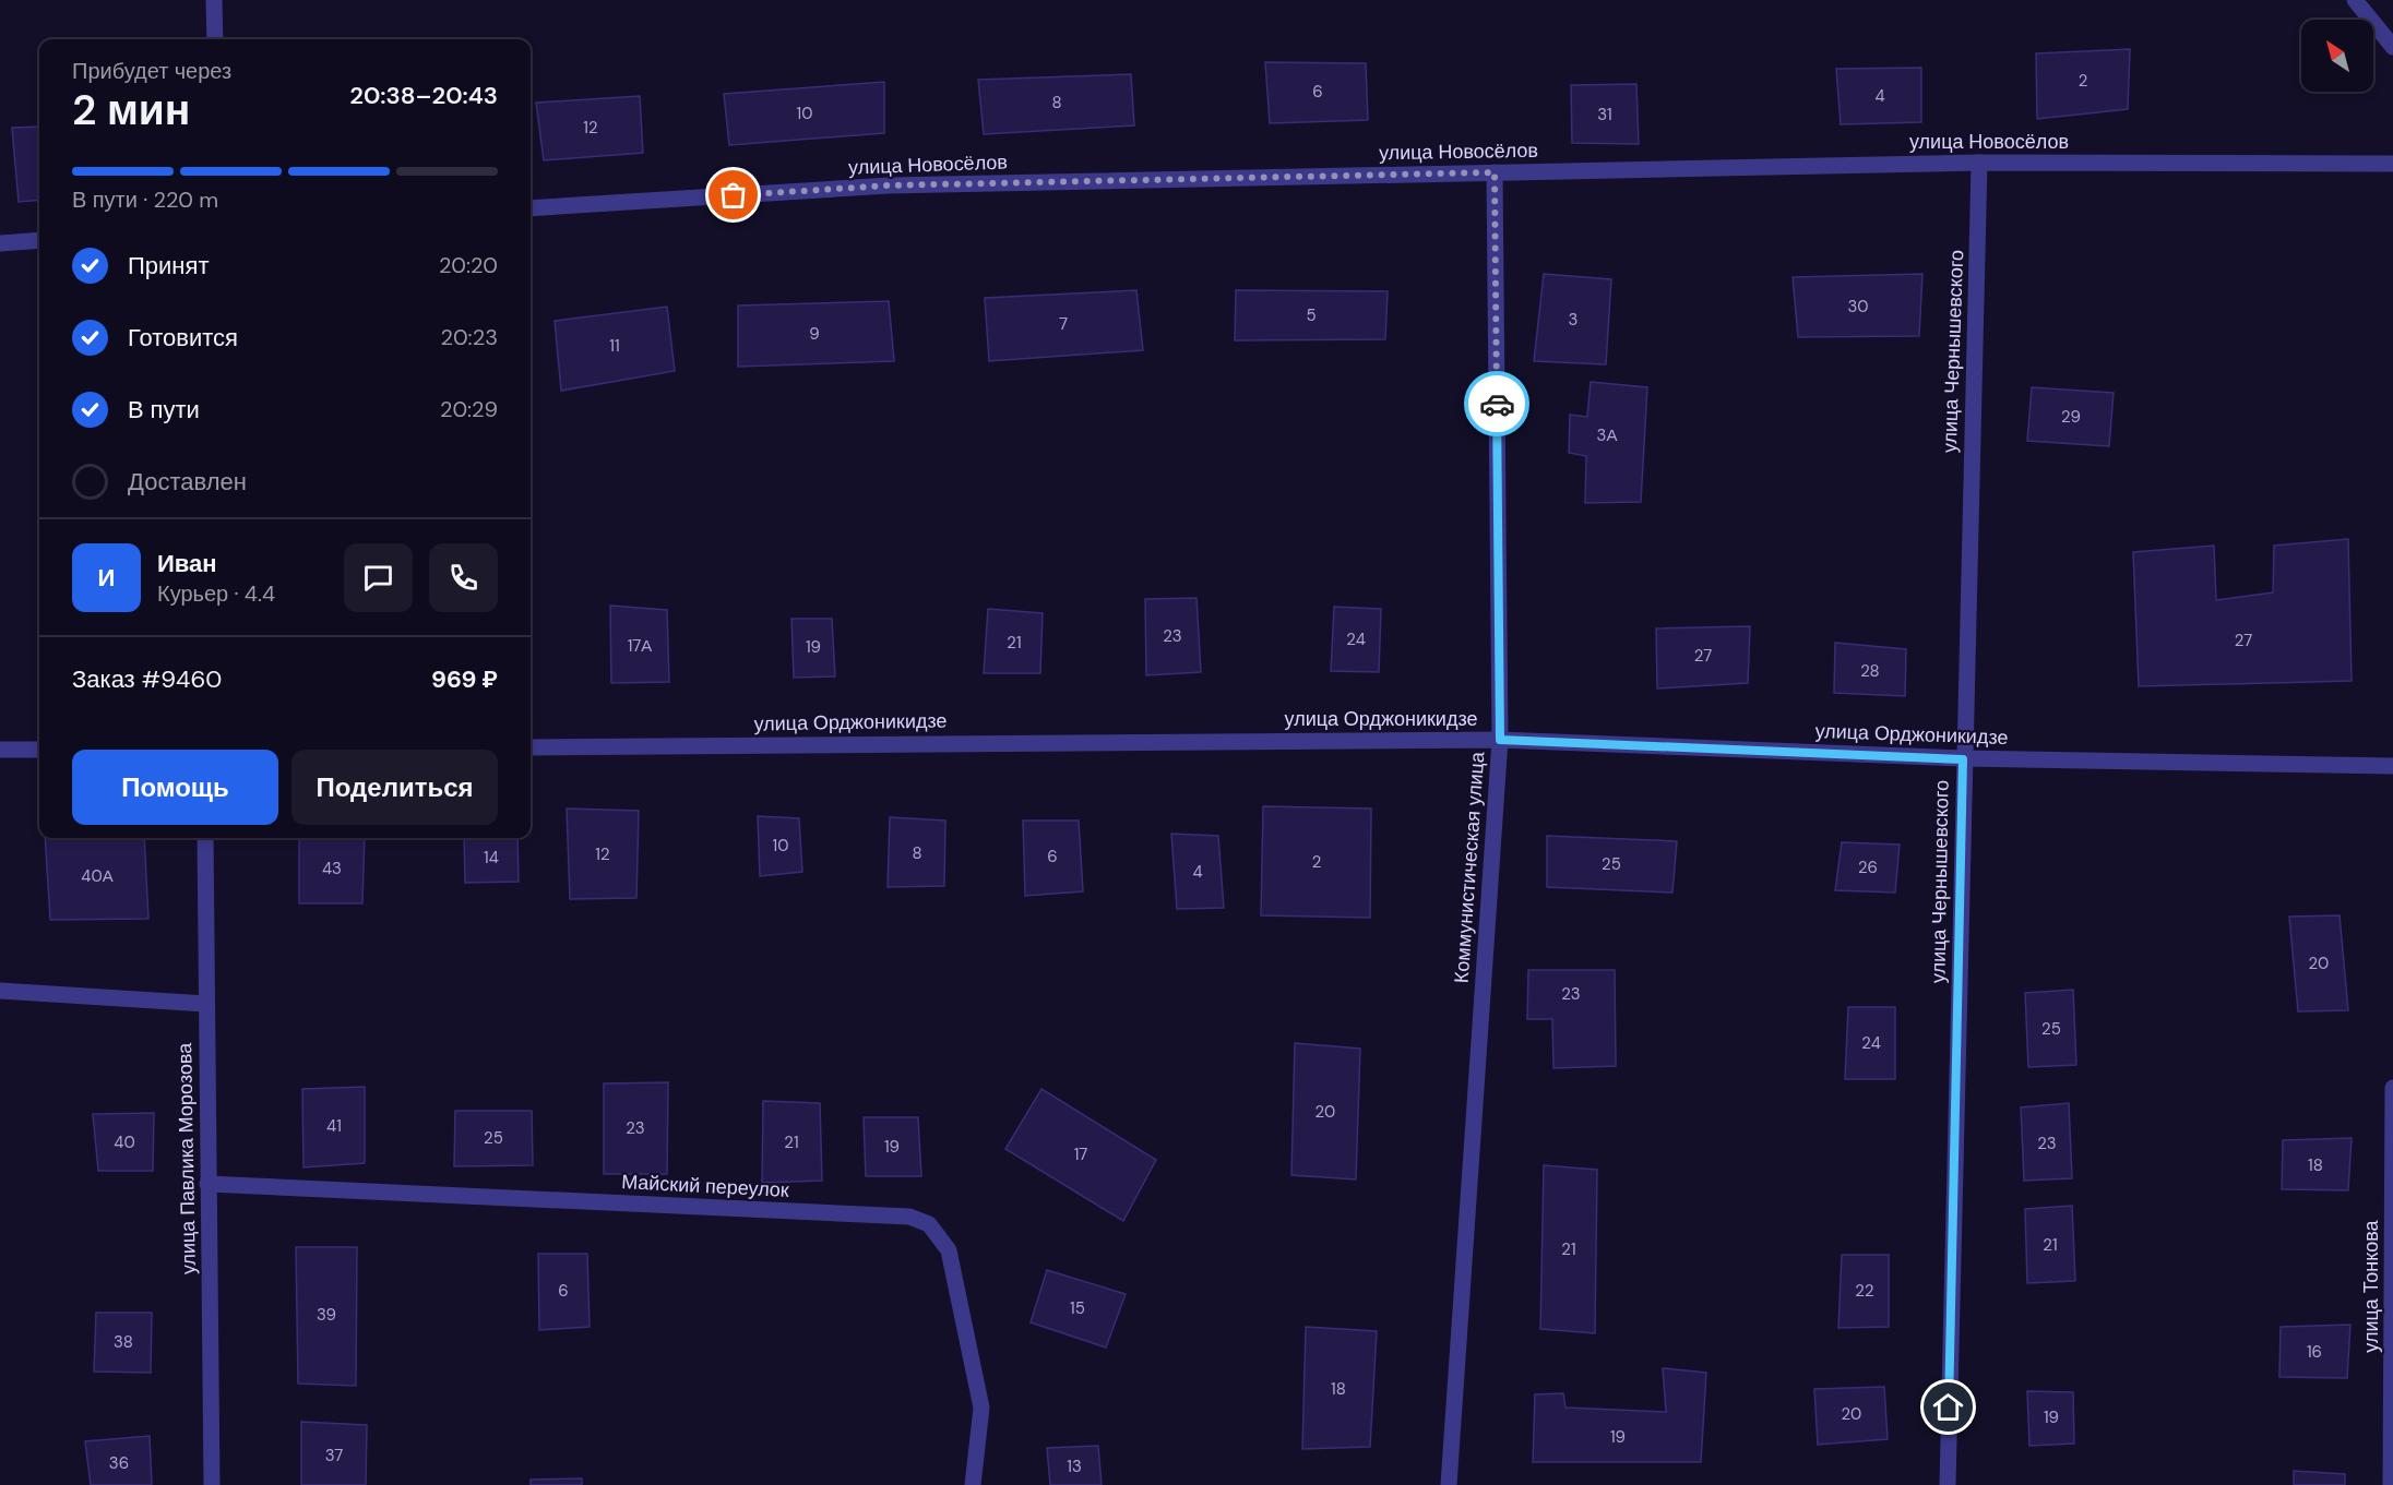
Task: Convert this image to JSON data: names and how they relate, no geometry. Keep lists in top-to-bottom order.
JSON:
{
  "streets": {
    "street": [
      "улица Новосёлов",
      "улица Чернышевского",
      "улица Орджоникидзе",
      "Коммунистическая улица",
      "улица Павлика Морозова",
      "Майский переулок",
      "улица Тонкова"
    ]
  },
  "crossings": [
    ["улица Новосёлов", "улица Чернышевского"],
    ["улица Новосёлов", "Коммунистическая улица"],
    ["улица Чернышевского", "улица Орджоникидзе"],
    ["улица Орджоникидзе", "Коммунистическая улица"],
    ["улица Павлика Морозова", "Майский переулок"]
  ],
  "house_numbers": [
    "2",
    "6",
    "4",
    "8",
    "10",
    "31",
    "12",
    "30",
    "5",
    "3",
    "7",
    "9",
    "11",
    "29",
    "3А",
    "23",
    "24",
    "27",
    "21",
    "17А",
    "19",
    "27",
    "28",
    "10",
    "8",
    "12",
    "6",
    "14",
    "2",
    "25",
    "26",
    "43",
    "4",
    "40А",
    "20",
    "23",
    "25",
    "24",
    "20",
    "41",
    "23",
    "25",
    "40",
    "21",
    "23",
    "19",
    "17",
    "18",
    "21",
    "21",
    "6",
    "22",
    "15",
    "39",
    "38",
    "16",
    "18",
    "20",
    "19",
    "19",
    "37",
    "36",
    "13"
  ],
  "north": "top left",
  "page": {
    "heading": ["2 мин", "Прибудет через", "20:38–20:43"],
    "panel": [
      "Иван",
      "Курьер · 4.4",
      "Заказ #9460",
      "969 ₽"
    ],
    "bar": "В пути · 220 m",
    "list": [
      ["Принят", "20:20"],
      ["Готовится", "20:23"],
      ["В пути", "20:29"],
      "Доставлен"
    ],
    "round": "И",
    "buttons": ["Помощь", "Поделиться"]
  }
}
